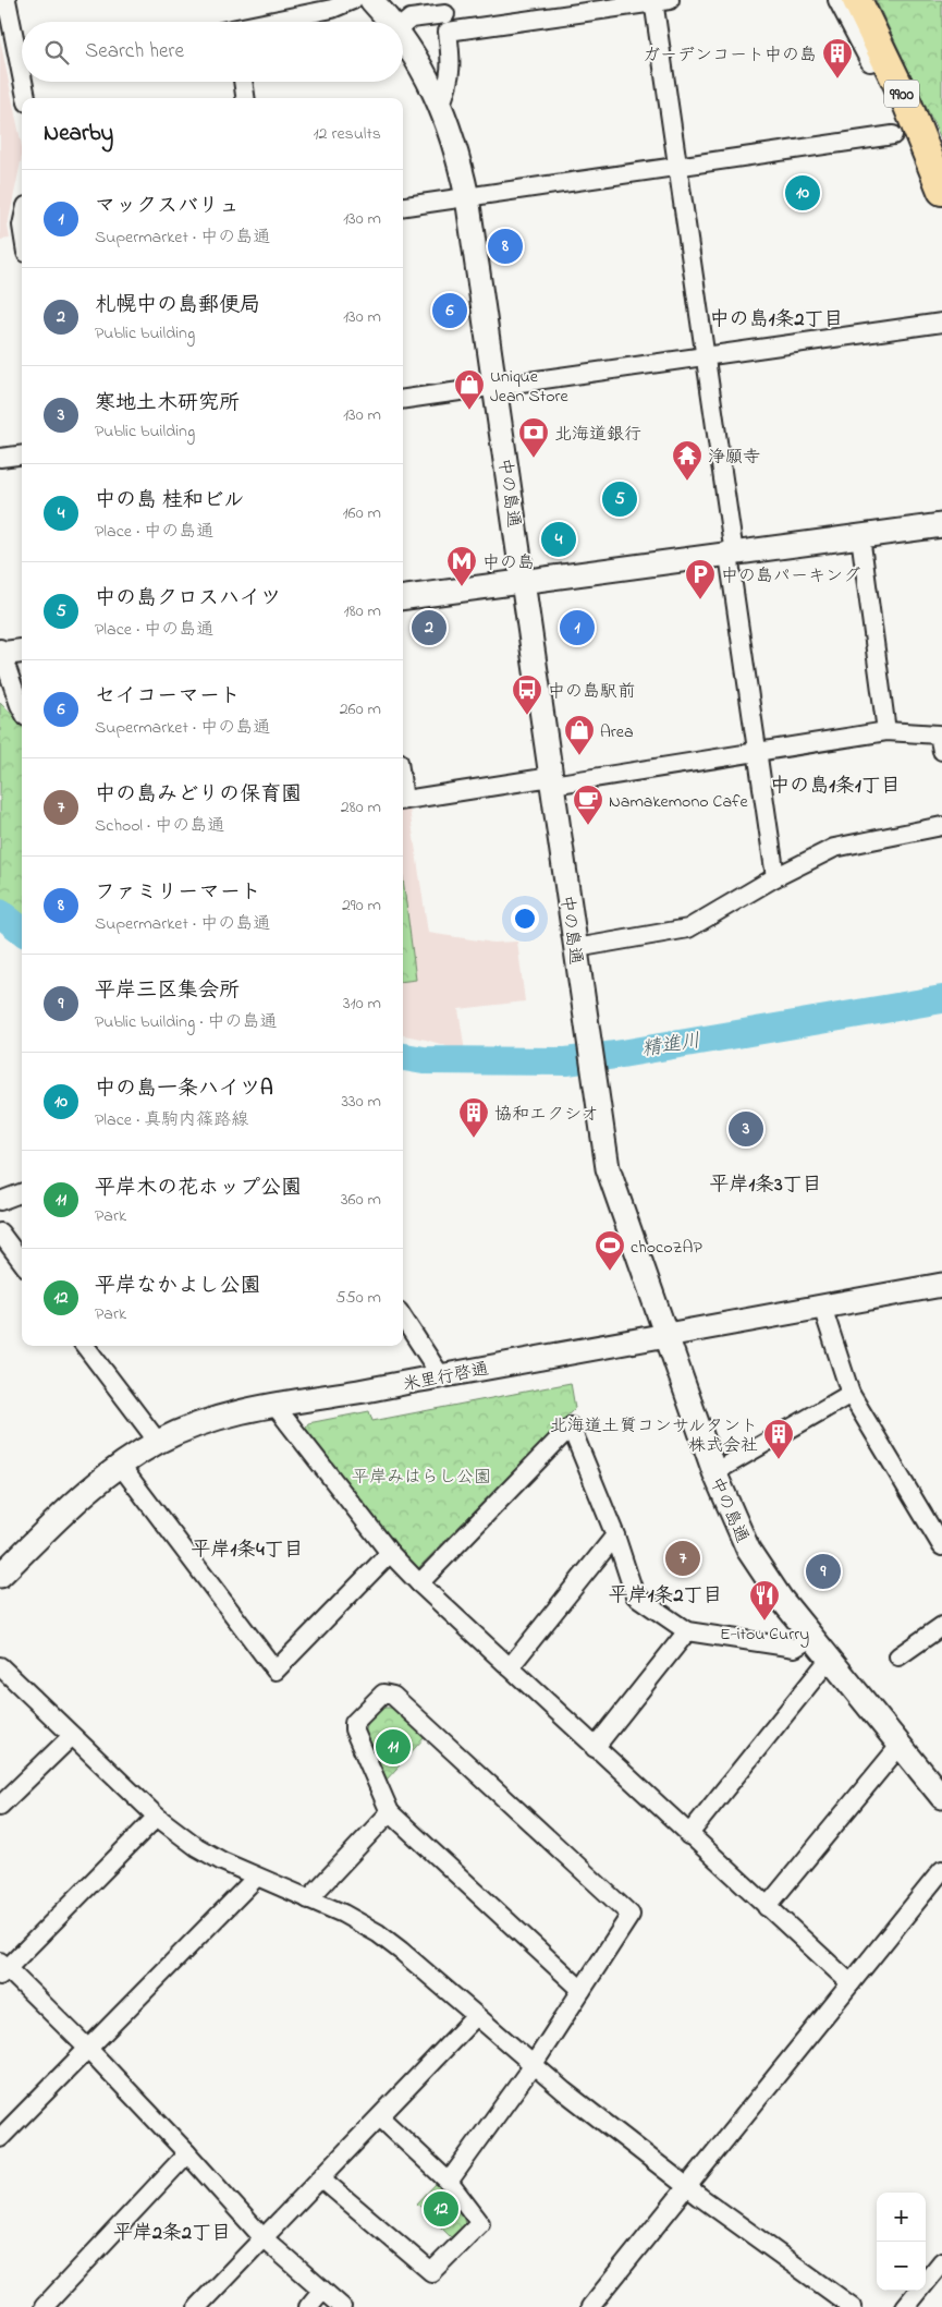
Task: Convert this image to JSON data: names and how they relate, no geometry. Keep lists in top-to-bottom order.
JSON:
{
  "streets": {
    "main road": ["9900"],
    "street": ["中の島通", "米里行啓通"]
  },
  "crossings": [
    ["中の島通", "米里行啓通"]
  ],
  "districts": [
    "中の島1条2丁目",
    "中の島1条1丁目",
    "平岸1条3丁目",
    "平岸1条4丁目",
    "平岸1条2丁目",
    "平岸2条2丁目"
  ],
  "water": ["精進川"],
  "parks": ["平岸みはらし公園"],
  "places": {
    "building": ["ガーデンコート中の島", "協和エクシオ", "北海道土質コンサルタント 株式会社"],
    "shop": ["Unique Jean Store", "Area"],
    "bank": ["北海道銀行"],
    "temple": ["浄願寺"],
    "metro station": ["中の島"],
    "parking": ["中の島パーキング"],
    "bus stop": ["中の島駅前"],
    "cafe": ["Namakemono Cafe"],
    "sports": ["chocoZAP"],
    "restaurant": ["E-itou Curry"]
  },
  "page": {
    "search": "Search here",
    "heading": ["Nearby", "12 results"],
    "list": [
      {
        "mark": "1",
        "name": "マックスバリュ",
        "note": "Supermarket · 中の島通",
        "value": "130 m"
      },
      {
        "mark": "2",
        "name": "札幌中の島郵便局",
        "note": "Public building",
        "value": "130 m"
      },
      {
        "mark": "3",
        "name": "寒地土木研究所",
        "note": "Public building",
        "value": "130 m"
      },
      {
        "mark": "4",
        "name": "中の島 桂和ビル",
        "note": "Place · 中の島通",
        "value": "160 m"
      },
      {
        "mark": "5",
        "name": "中の島クロスハイツ",
        "note": "Place · 中の島通",
        "value": "180 m"
      },
      {
        "mark": "6",
        "name": "セイコーマート",
        "note": "Supermarket · 中の島通",
        "value": "260 m"
      },
      {
        "mark": "7",
        "name": "中の島みどりの保育園",
        "note": "School · 中の島通",
        "value": "280 m"
      },
      {
        "mark": "8",
        "name": "ファミリーマート",
        "note": "Supermarket · 中の島通",
        "value": "290 m"
      },
      {
        "mark": "9",
        "name": "平岸三区集会所",
        "note": "Public building · 中の島通",
        "value": "310 m"
      },
      {
        "mark": "10",
        "name": "中の島一条ハイツA",
        "note": "Place · 真駒内篠路線",
        "value": "330 m"
      },
      {
        "mark": "11",
        "name": "平岸木の花ホップ公園",
        "note": "Park",
        "value": "360 m"
      },
      {
        "mark": "12",
        "name": "平岸なかよし公園",
        "note": "Park",
        "value": "550 m"
      }
    ],
    "pins": [
      "10",
      "8",
      "6",
      "5",
      "4",
      "1",
      "2",
      "3",
      "7",
      "9",
      "11",
      "12"
    ],
    "map_buttons": ["+", "−"]
  }
}
